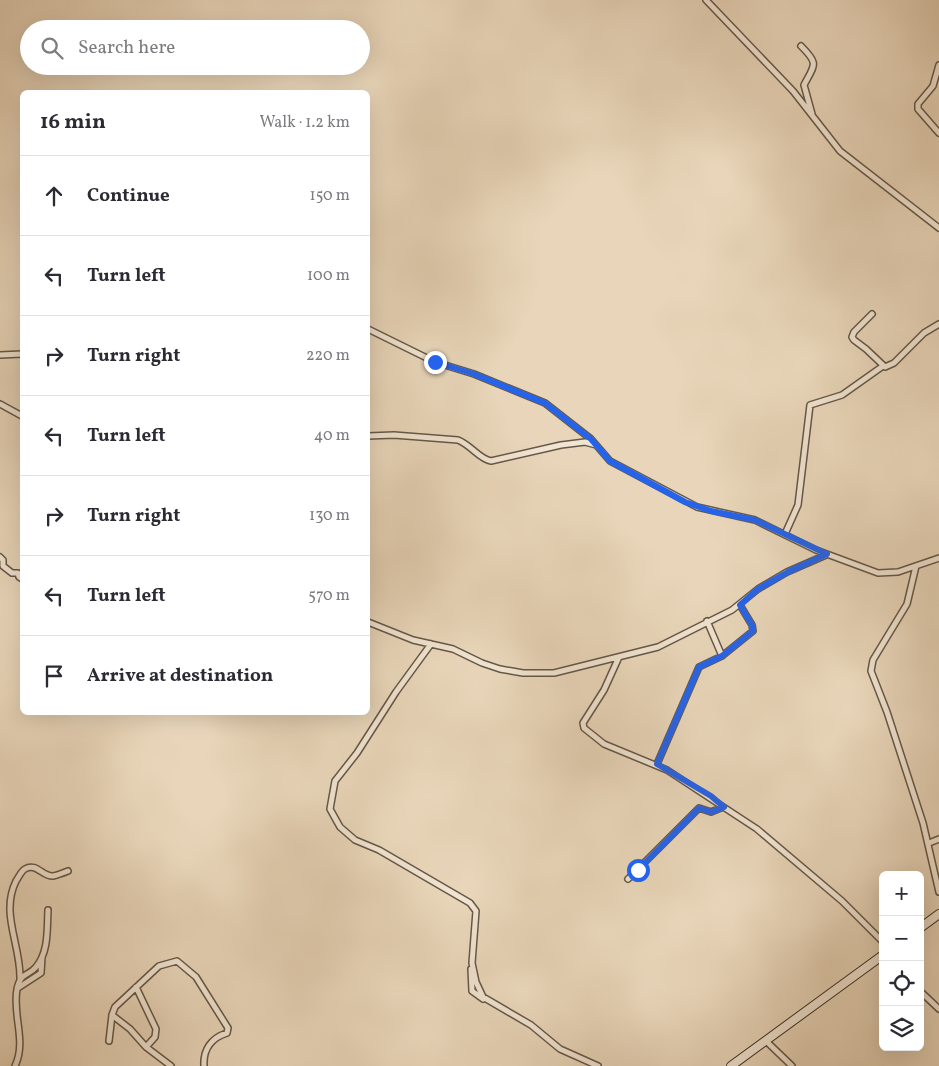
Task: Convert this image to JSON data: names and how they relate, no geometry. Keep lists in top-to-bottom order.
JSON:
{
  "page": {
    "search": "Search here",
    "heading": ["16 min", "Walk · 1.2 km"],
    "list": [
      ["Continue", "150 m"],
      ["Turn left", "100 m"],
      ["Turn right", "220 m"],
      ["Turn left", "40 m"],
      ["Turn right", "130 m"],
      ["Turn left", "570 m"],
      "Arrive at destination"
    ],
    "map_buttons": ["+", "−"]
  }
}
